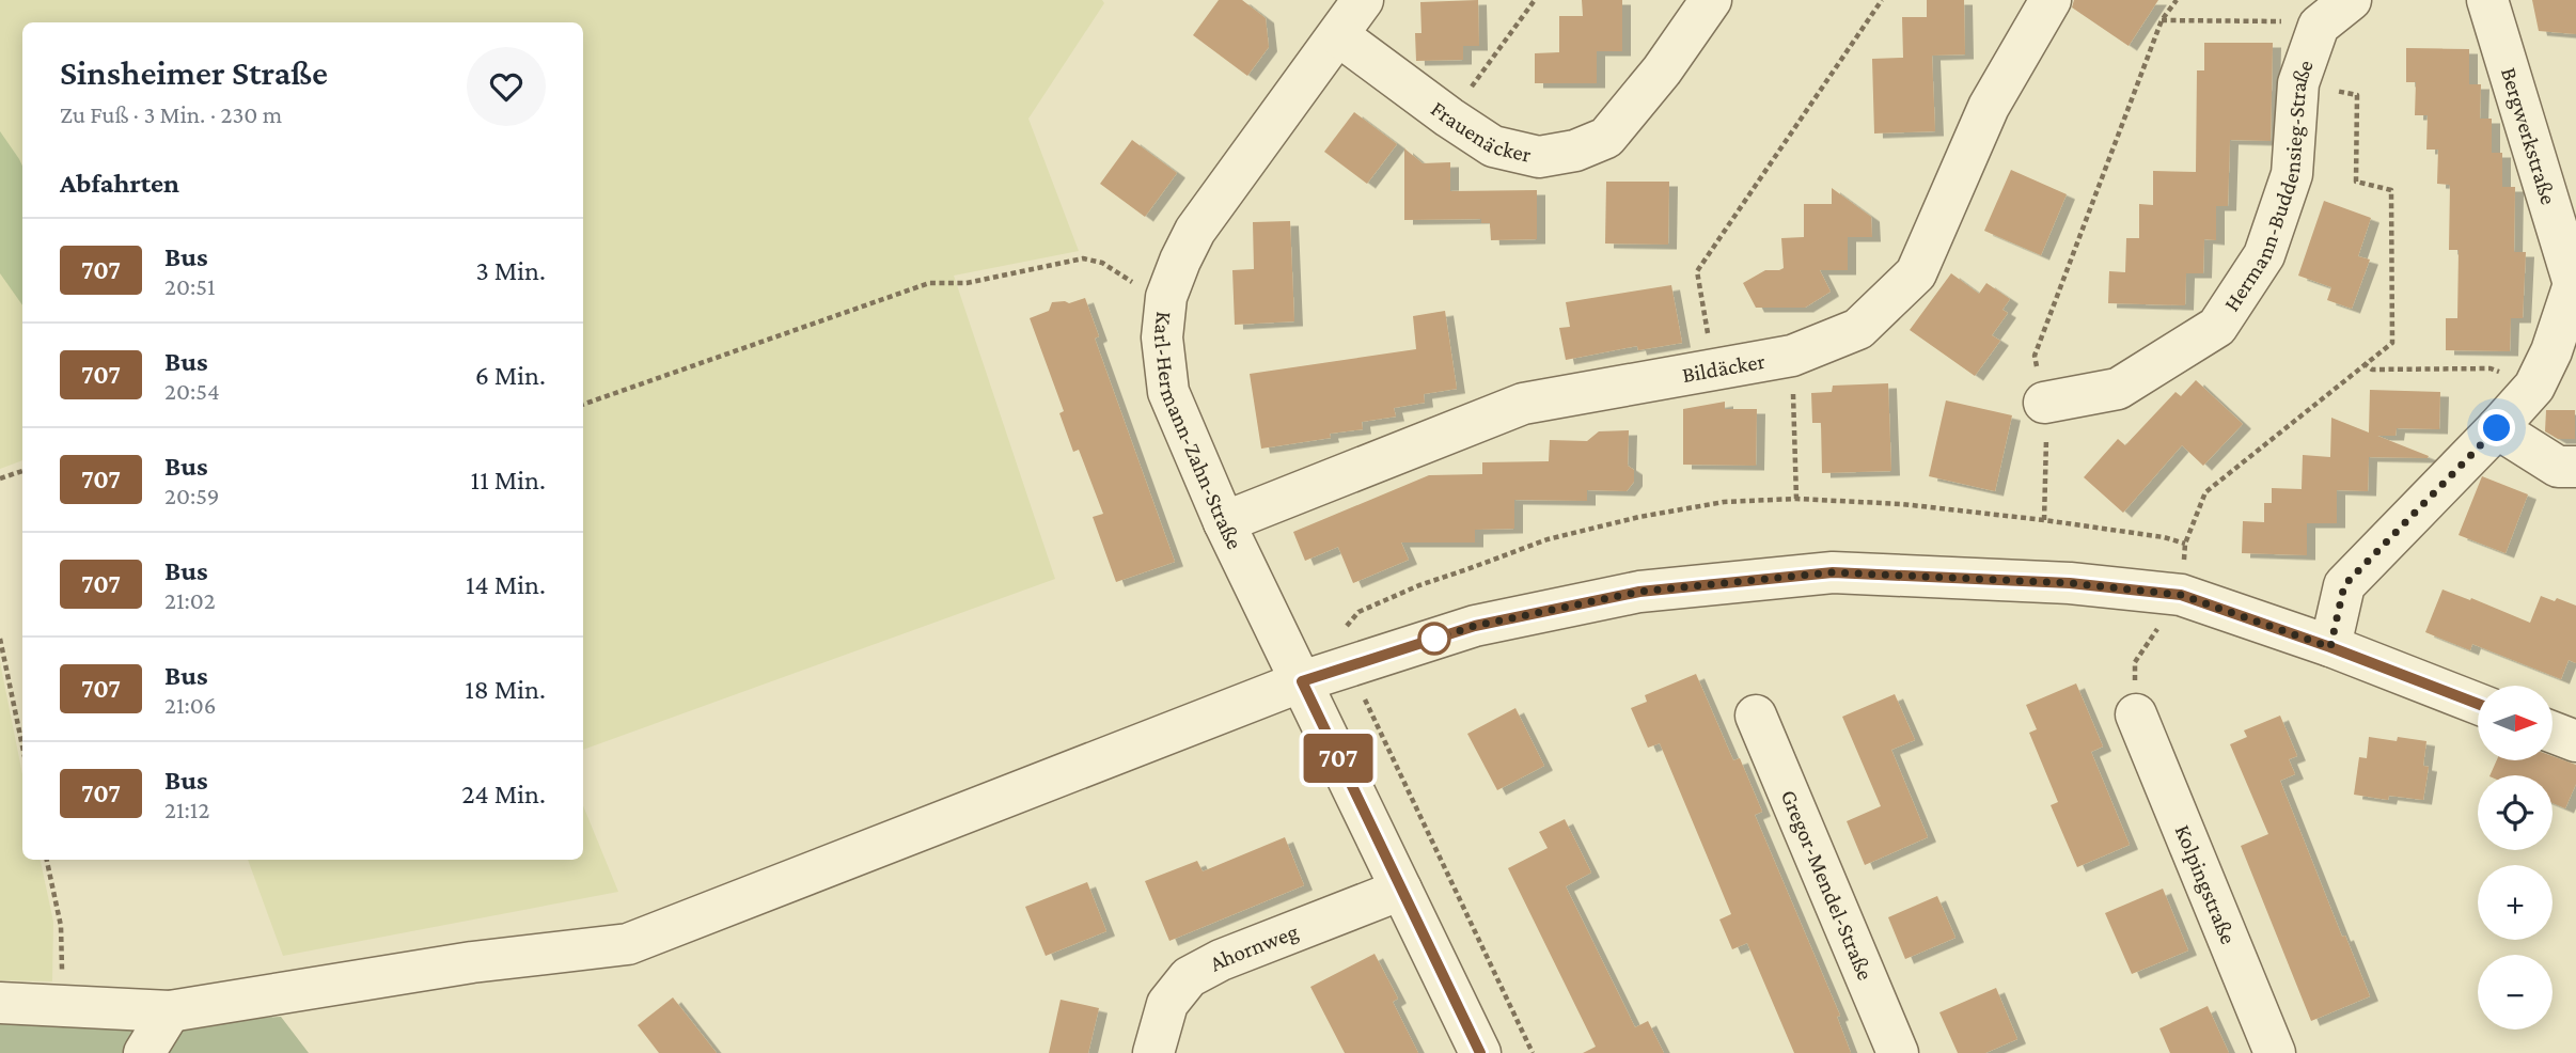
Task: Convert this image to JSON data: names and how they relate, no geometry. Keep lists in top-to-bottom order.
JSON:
{
  "streets": {
    "street": [
      "Frauenäcker",
      "Bergwerkstraße",
      "Hermann-Buddensieg-Straße",
      "Bildäcker",
      "Karl-Hermann-Zahn-Straße",
      "Gregor-Mendel-Straße",
      "Kolpingstraße",
      "Ahornweg"
    ]
  },
  "crossings": [
    ["Frauenäcker", "Karl-Hermann-Zahn-Straße"],
    ["Bildäcker", "Karl-Hermann-Zahn-Straße"],
    ["Karl-Hermann-Zahn-Straße", "Ahornweg"]
  ],
  "lines": ["bus line 707"],
  "north": "right",
  "page": {
    "on_map": "707",
    "heading": [
      ["Sinsheimer Straße", "Zu Fuß · 3 Min. · 230 m"],
      "Abfahrten"
    ],
    "list": [
      {
        "mark": "707",
        "name": "Bus",
        "note": "20:51",
        "value": "3 Min."
      },
      {
        "mark": "707",
        "name": "Bus",
        "note": "20:54",
        "value": "6 Min."
      },
      {
        "mark": "707",
        "name": "Bus",
        "note": "20:59",
        "value": "11 Min."
      },
      {
        "mark": "707",
        "name": "Bus",
        "note": "21:02",
        "value": "14 Min."
      },
      {
        "mark": "707",
        "name": "Bus",
        "note": "21:06",
        "value": "18 Min."
      },
      {
        "mark": "707",
        "name": "Bus",
        "note": "21:12",
        "value": "24 Min."
      }
    ],
    "map_buttons": ["+", "−"]
  }
}
